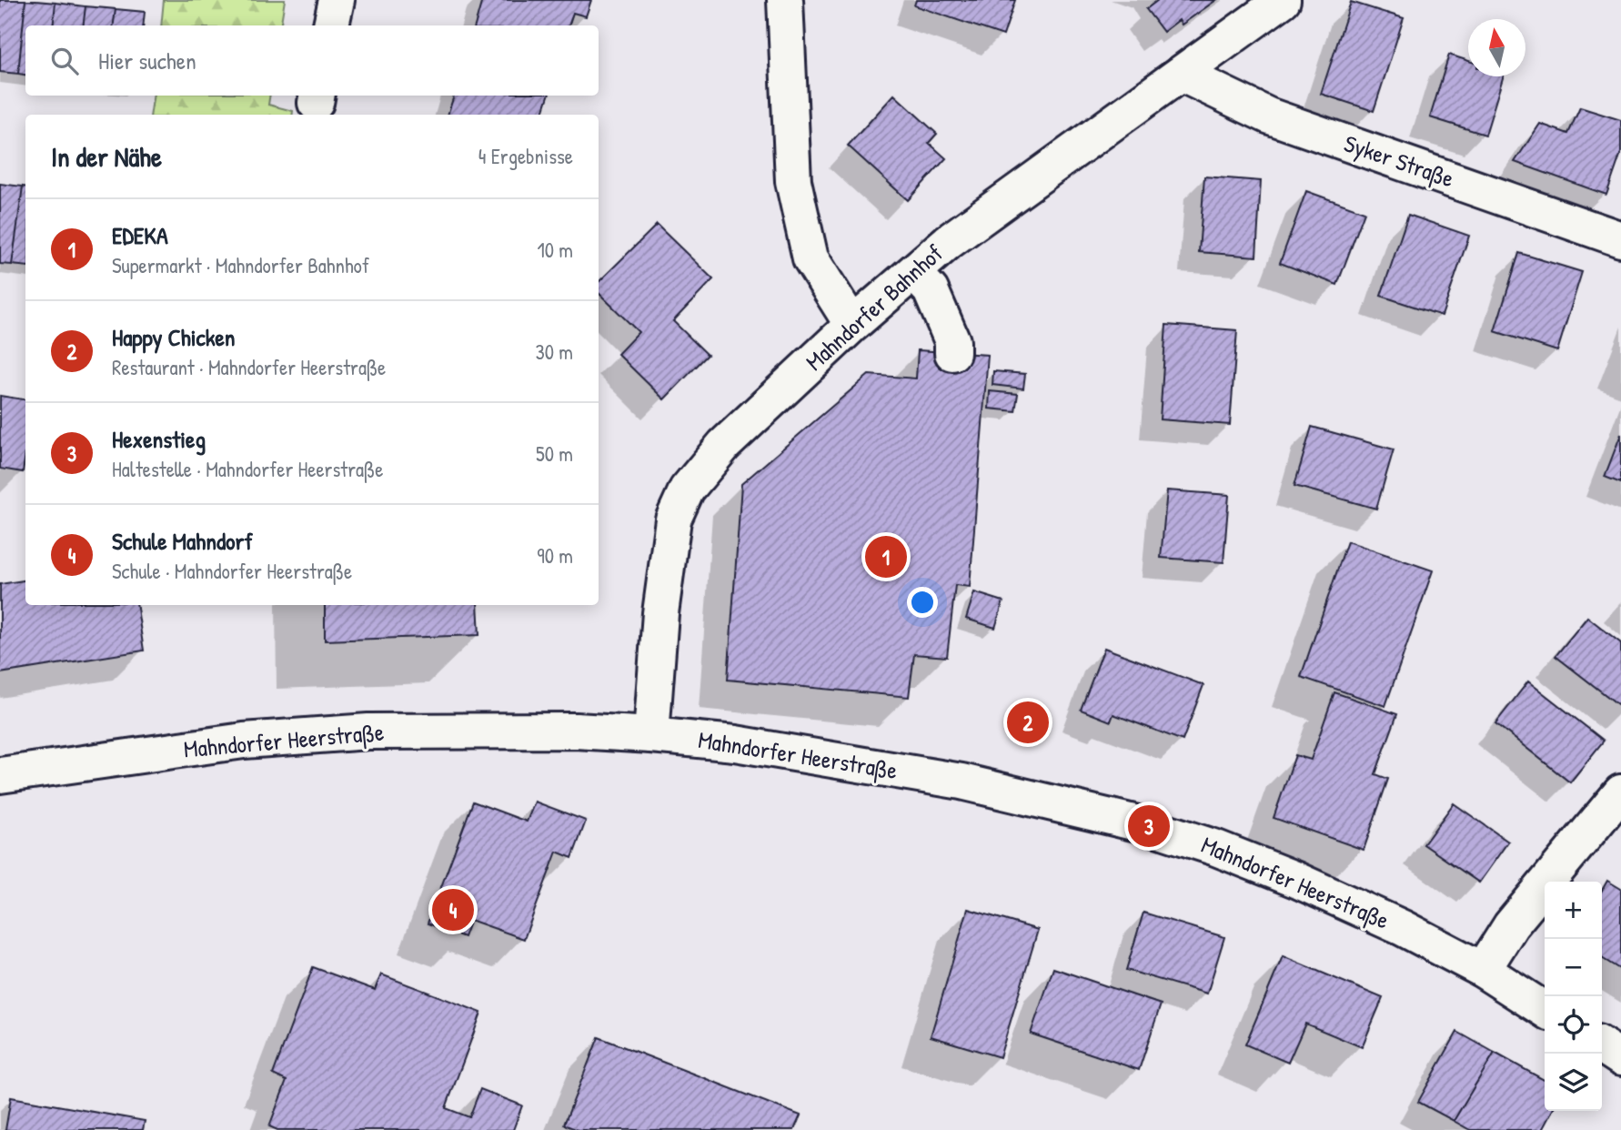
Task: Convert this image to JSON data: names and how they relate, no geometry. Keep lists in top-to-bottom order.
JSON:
{
  "streets": {
    "main road": ["Syker Straße", "Mahndorfer Bahnhof", "Mahndorfer Heerstraße"]
  },
  "crossings": [
    ["Syker Straße", "Mahndorfer Bahnhof"],
    ["Mahndorfer Bahnhof", "Mahndorfer Heerstraße"]
  ],
  "north": "top",
  "page": {
    "search": "Hier suchen",
    "heading": ["In der Nähe", "4 Ergebnisse"],
    "list": [
      {
        "mark": "1",
        "name": "EDEKA",
        "note": "Supermarkt · Mahndorfer Bahnhof",
        "value": "10 m"
      },
      {
        "mark": "2",
        "name": "Happy Chicken",
        "note": "Restaurant · Mahndorfer Heerstraße",
        "value": "30 m"
      },
      {
        "mark": "3",
        "name": "Hexenstieg",
        "note": "Haltestelle · Mahndorfer Heerstraße",
        "value": "50 m"
      },
      {
        "mark": "4",
        "name": "Schule Mahndorf",
        "note": "Schule · Mahndorfer Heerstraße",
        "value": "90 m"
      }
    ],
    "pins": [
      "1",
      "2",
      "3",
      "4"
    ],
    "map_buttons": ["+", "−"]
  }
}
